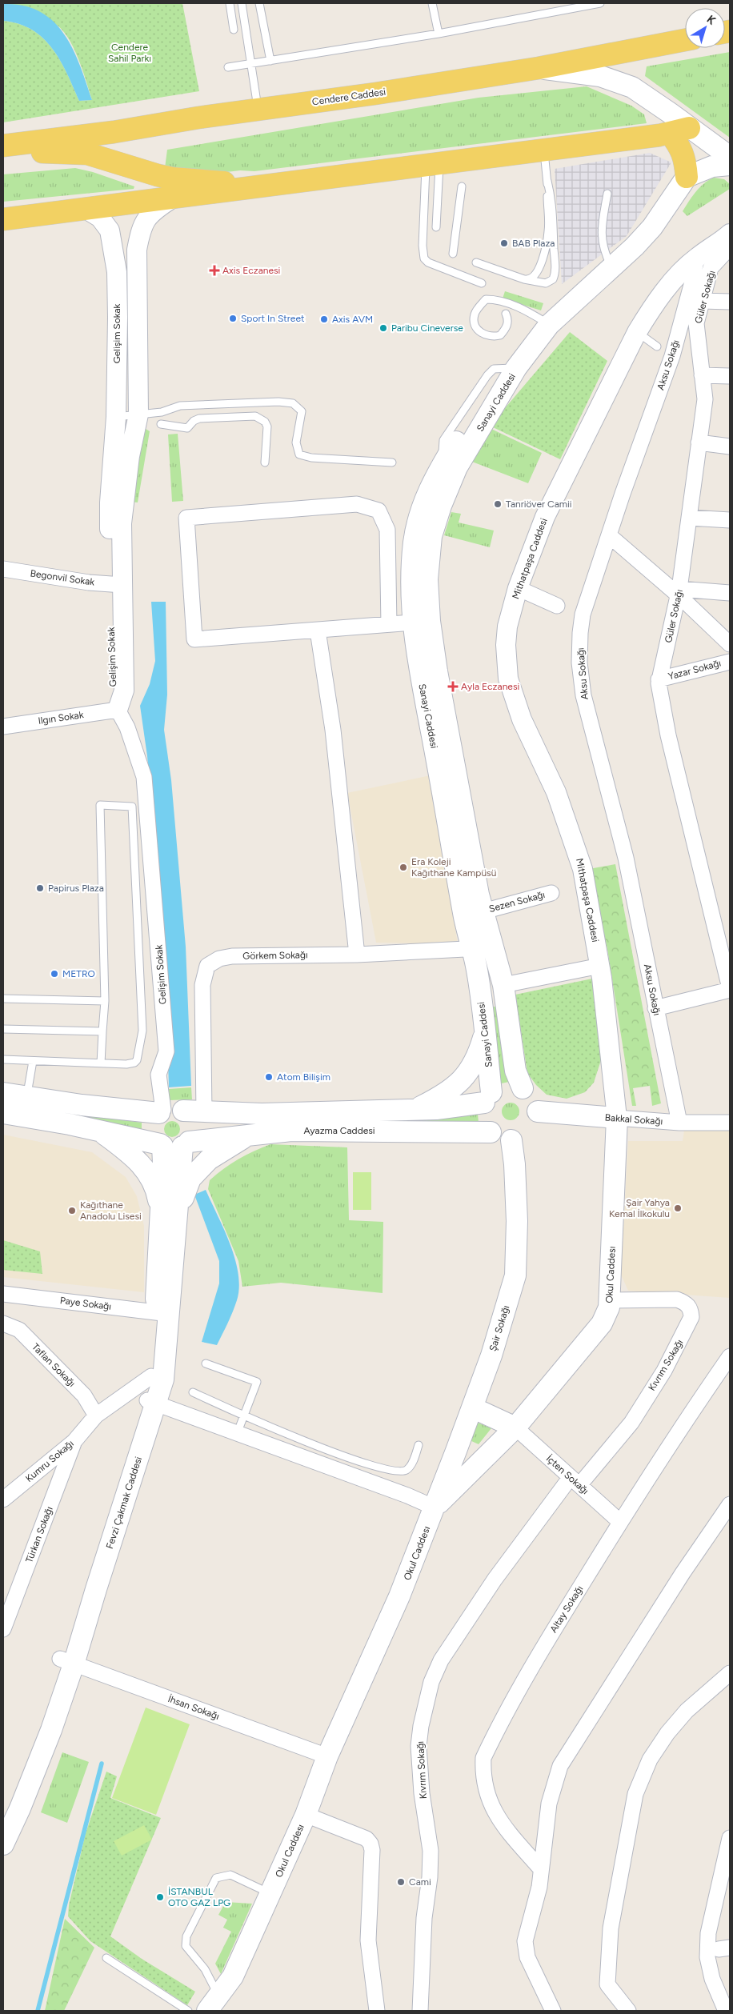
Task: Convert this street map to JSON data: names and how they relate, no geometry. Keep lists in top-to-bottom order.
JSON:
{
  "streets": {
    "main road": [
      "Cendere Caddesi",
      "Sanayi Caddesi",
      "Bakkal Sokağı",
      "Ayazma Caddesi",
      "Okul Caddesı",
      "Şair Sokağı",
      "Fevzi Çakmak Caddesi"
    ],
    "street": [
      "Güler Sokağı",
      "Gelişim Sokak",
      "Aksu Sokağı",
      "Mithatpaşa Caddesi",
      "Begonvil Sokak",
      "Yazar Sokağı",
      "Ilgın Sokak",
      "Sezen Sokağı",
      "Görkem Sokağı",
      "Paye Sokağı",
      "Taflan Sokağı",
      "Kıvrım Sokağı",
      "Kumru Sokağı",
      "İçten Sokağı",
      "Türkan Sokağı",
      "Altay Sokağı",
      "İhsan Sokağı"
    ]
  },
  "crossings": [
    ["Güler Sokağı", "Yazar Sokağı"],
    ["Gelişim Sokak", "Begonvil Sokak"],
    ["Gelişim Sokak", "Ilgın Sokak"],
    ["Gelişim Sokak", "Ayazma Caddesi"],
    ["Aksu Sokağı", "Mithatpaşa Caddesi"],
    ["Aksu Sokağı", "Bakkal Sokağı"],
    ["Sanayi Caddesi", "Sezen Sokağı"],
    ["Sanayi Caddesi", "Görkem Sokağı"],
    ["Sanayi Caddesi", "Bakkal Sokağı"],
    ["Sanayi Caddesi", "Ayazma Caddesi"],
    ["Sanayi Caddesi", "Şair Sokağı"],
    ["Mithatpaşa Caddesi", "Bakkal Sokağı"],
    ["Mithatpaşa Caddesi", "Okul Caddesı"],
    ["Görkem Sokağı", "Ayazma Caddesi"],
    ["Bakkal Sokağı", "Ayazma Caddesi"],
    ["Bakkal Sokağı", "Okul Caddesı"],
    ["Bakkal Sokağı", "Şair Sokağı"],
    ["Ayazma Caddesi", "Şair Sokağı"],
    ["Ayazma Caddesi", "Fevzi Çakmak Caddesi"],
    ["Okul Caddesı", "Şair Sokağı"],
    ["Okul Caddesı", "Kıvrım Sokağı"],
    ["Okul Caddesı", "İçten Sokağı"],
    ["Okul Caddesı", "İhsan Sokağı"],
    ["Paye Sokağı", "Fevzi Çakmak Caddesi"],
    ["Taflan Sokağı", "Kumru Sokağı"],
    ["Kıvrım Sokağı", "İçten Sokağı"],
    ["Kumru Sokağı", "Fevzi Çakmak Caddesi"],
    ["Kumru Sokağı", "Türkan Sokağı"],
    ["İçten Sokağı", "Altay Sokağı"],
    ["Fevzi Çakmak Caddesi", "İhsan Sokağı"]
  ],
  "parks": ["Cendere Sahil Parkı"],
  "places": {
    "other": [
      "BAB Plaza",
      "Sport In Street",
      "Axis AVM",
      "Paribu Cineverse",
      "Tanriöver Camii",
      "Era Koleji Kağıthane Kampüsü",
      "Papirus Plaza",
      "METRO",
      "Atom Bilişim",
      "Şair Yahya Kemal İlkokulu",
      "Kağıthane Anadolu Lisesi",
      "Cami",
      "İSTANBUL OTO GAZ LPG"
    ],
    "health": ["Axis Eczanesi", "Ayla Eczanesi"]
  },
  "north": "top right"
}
